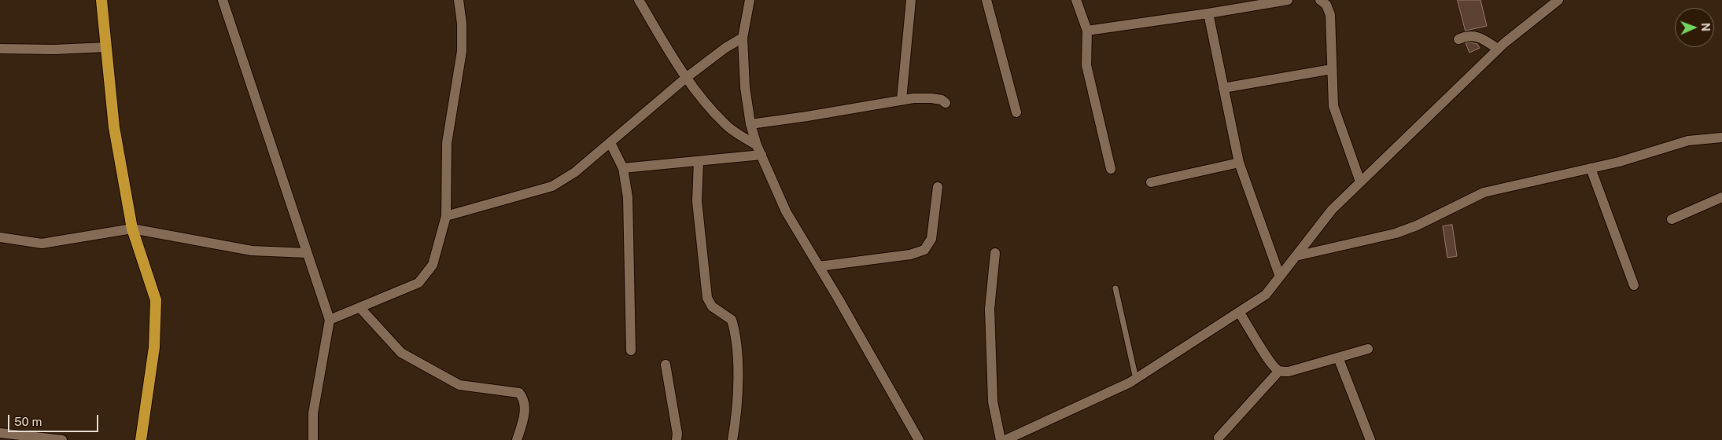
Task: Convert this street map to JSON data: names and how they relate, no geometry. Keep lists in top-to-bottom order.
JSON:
{
  "scale_bar": "50 m",
  "north": "right"
}
